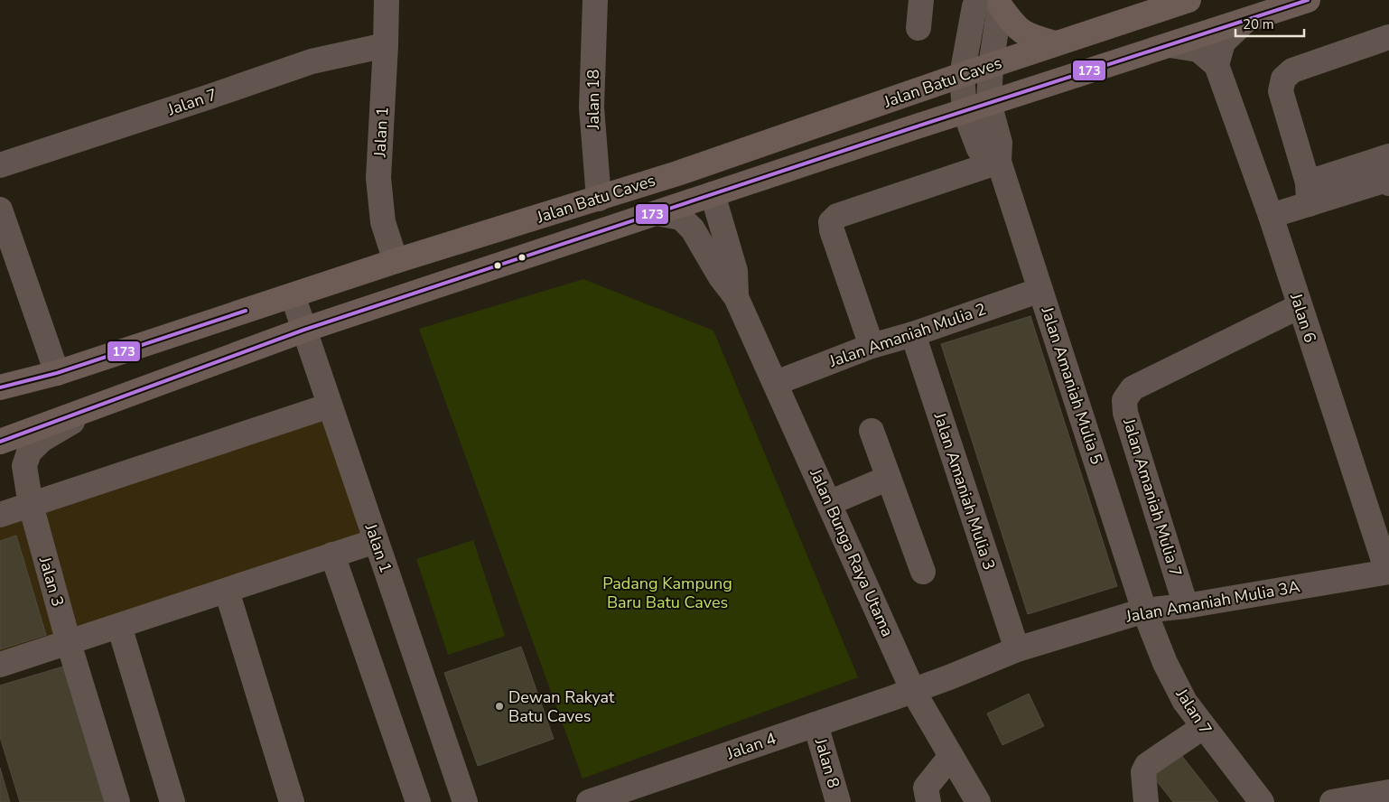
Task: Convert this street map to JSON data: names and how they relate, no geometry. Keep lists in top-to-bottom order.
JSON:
{
  "streets": {
    "main road": ["Jalan Batu Caves"],
    "street": [
      "Jalan 18",
      "Jalan 7",
      "Jalan 1",
      "Jalan 6",
      "Jalan Amaniah Mulia 2",
      "Jalan Amaniah Mulia 5",
      "Jalan Amaniah Mulia 3",
      "Jalan Amaniah Mulia 7",
      "Jalan Bunga Raya Utama",
      "Jalan 3",
      "Jalan Amaniah Mulia 3A",
      "Jalan 4",
      "Jalan 8"
    ]
  },
  "crossings": [
    ["Jalan Batu Caves", "Jalan 18"],
    ["Jalan Batu Caves", "Jalan 1"],
    ["Jalan Batu Caves", "Jalan 6"],
    ["Jalan Batu Caves", "Jalan Amaniah Mulia 5"],
    ["Jalan Batu Caves", "Jalan Bunga Raya Utama"],
    ["Jalan Batu Caves", "Jalan 3"],
    ["Jalan 7", "Jalan 1"],
    ["Jalan 7", "Jalan Amaniah Mulia 5"],
    ["Jalan 7", "Jalan Amaniah Mulia 3A"],
    ["Jalan 6", "Jalan Amaniah Mulia 7"],
    ["Jalan 6", "Jalan Amaniah Mulia 3A"],
    ["Jalan Amaniah Mulia 2", "Jalan Amaniah Mulia 5"],
    ["Jalan Amaniah Mulia 2", "Jalan Amaniah Mulia 3"],
    ["Jalan Amaniah Mulia 2", "Jalan Bunga Raya Utama"],
    ["Jalan Amaniah Mulia 5", "Jalan Amaniah Mulia 3A"],
    ["Jalan Amaniah Mulia 3", "Jalan Amaniah Mulia 3A"],
    ["Jalan Amaniah Mulia 7", "Jalan Amaniah Mulia 3A"],
    ["Jalan Bunga Raya Utama", "Jalan Amaniah Mulia 3A"],
    ["Jalan Bunga Raya Utama", "Jalan 4"],
    ["Jalan Amaniah Mulia 3A", "Jalan 4"],
    ["Jalan 4", "Jalan 8"]
  ],
  "parks": ["Padang Kampung Baru Batu Caves"],
  "places": ["Dewan Rakyat Batu Caves"],
  "lines": ["transit line 173"],
  "scale_bar": "20 m"
}
